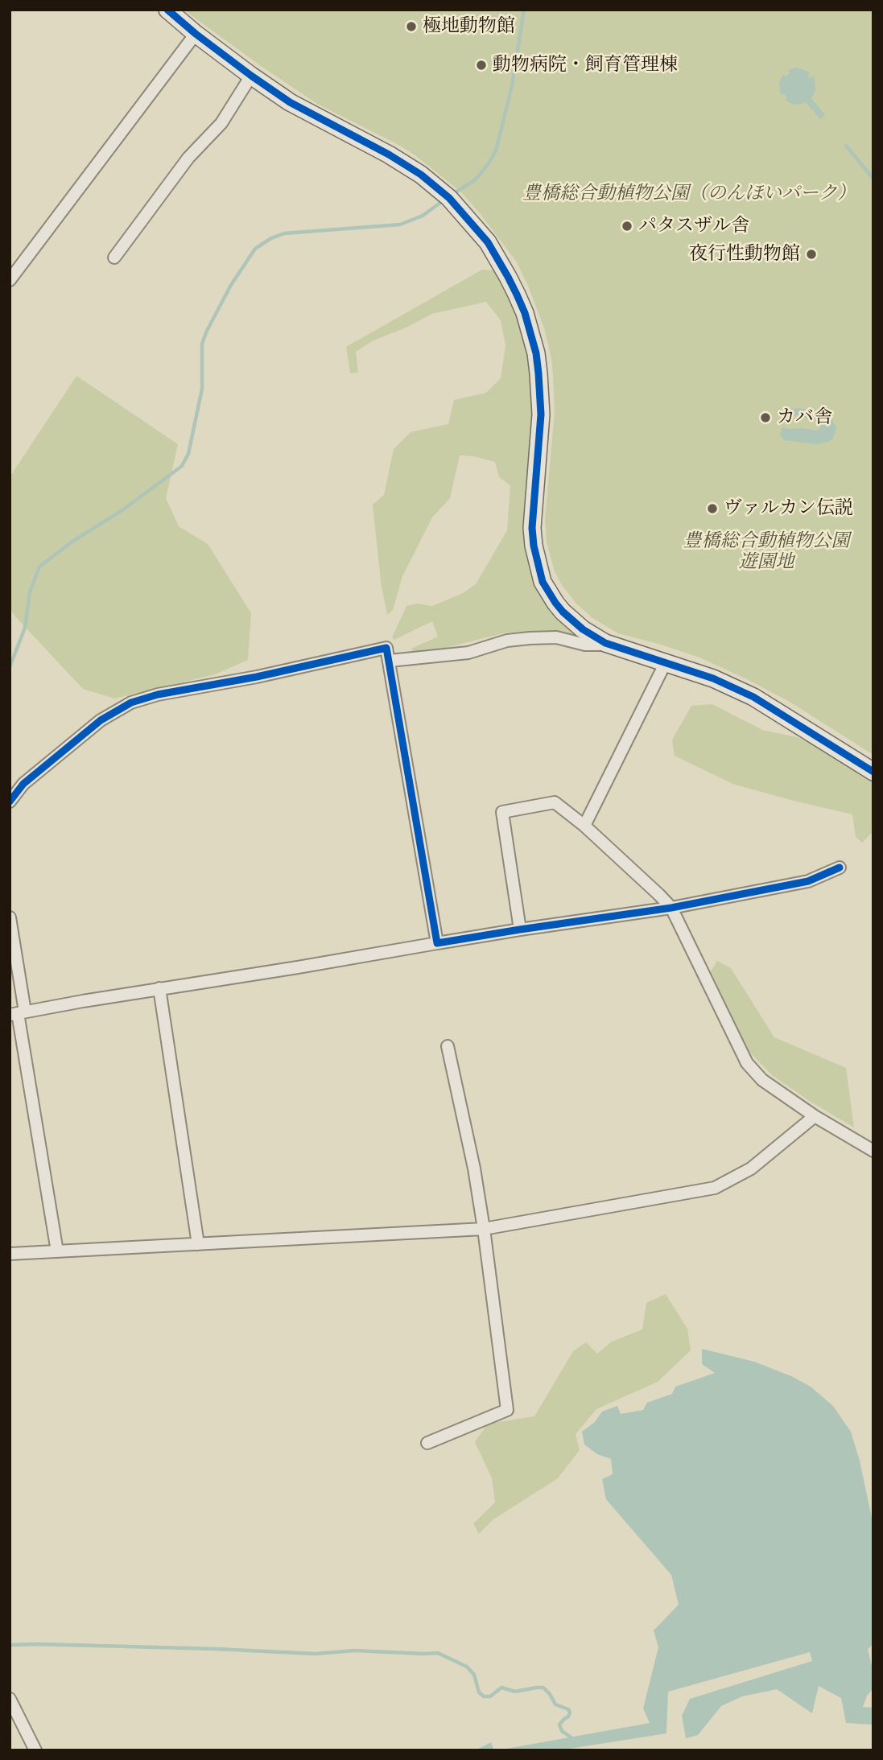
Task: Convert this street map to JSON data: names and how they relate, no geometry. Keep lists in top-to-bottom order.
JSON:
{
  "parks": ["豊橋総合動植物公園（のんほいパーク）", "豊橋総合動植物公園 遊園地"],
  "places": [
    "極地動物館",
    "動物病院・飼育管理棟",
    "パタスザル舎",
    "夜行性動物館",
    "カバ舎",
    "ヴァルカン伝説"
  ]
}
